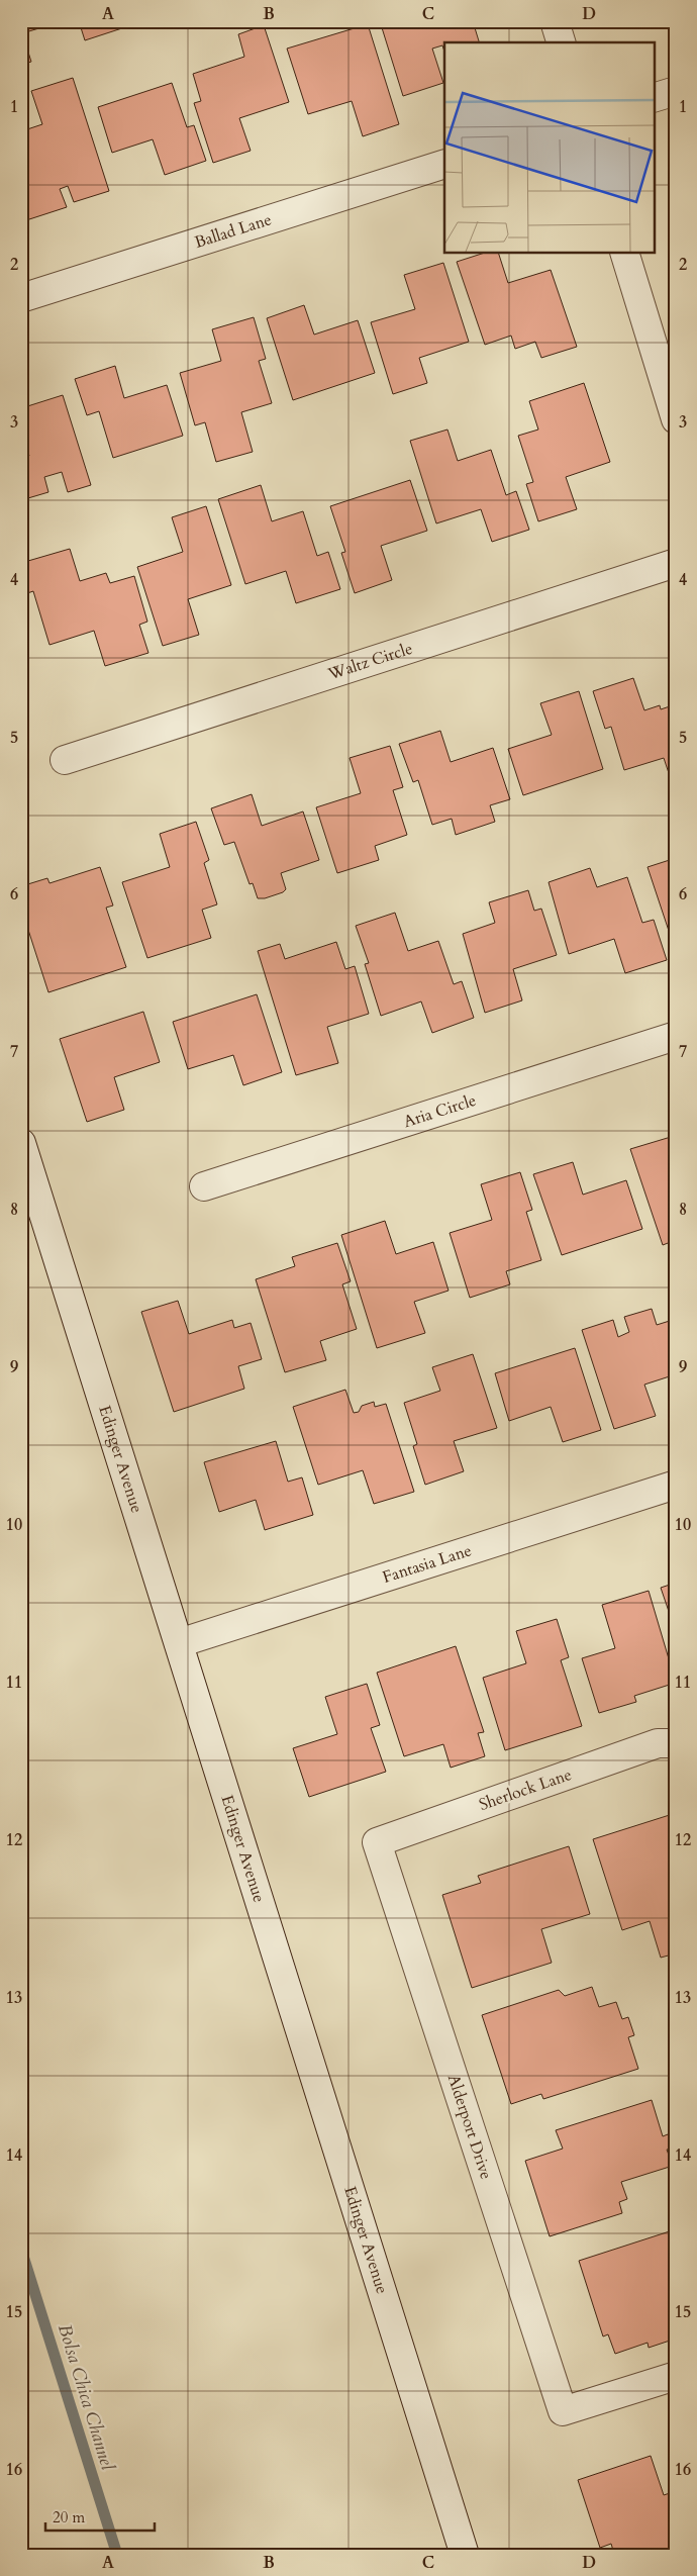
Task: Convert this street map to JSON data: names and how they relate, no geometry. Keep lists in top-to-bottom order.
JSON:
{
  "streets": {
    "street": [
      "Ballad Lane",
      "Waltz Circle",
      "Aria Circle",
      "Edinger Avenue",
      "Fantasia Lane",
      "Sherlock Lane",
      "Alderport Drive"
    ]
  },
  "crossings": [
    ["Edinger Avenue", "Fantasia Lane"],
    ["Sherlock Lane", "Alderport Drive"]
  ],
  "water": ["Bolsa Chica Channel"],
  "scale_bar": "20 m",
  "grid": {
    "columns": [
      "A",
      "B",
      "C",
      "D"
    ],
    "rows": [
      "1",
      "2",
      "3",
      "4",
      "5",
      "6",
      "7",
      "8",
      "9",
      "10",
      "11",
      "12",
      "13",
      "14",
      "15",
      "16"
    ]
  }
}
